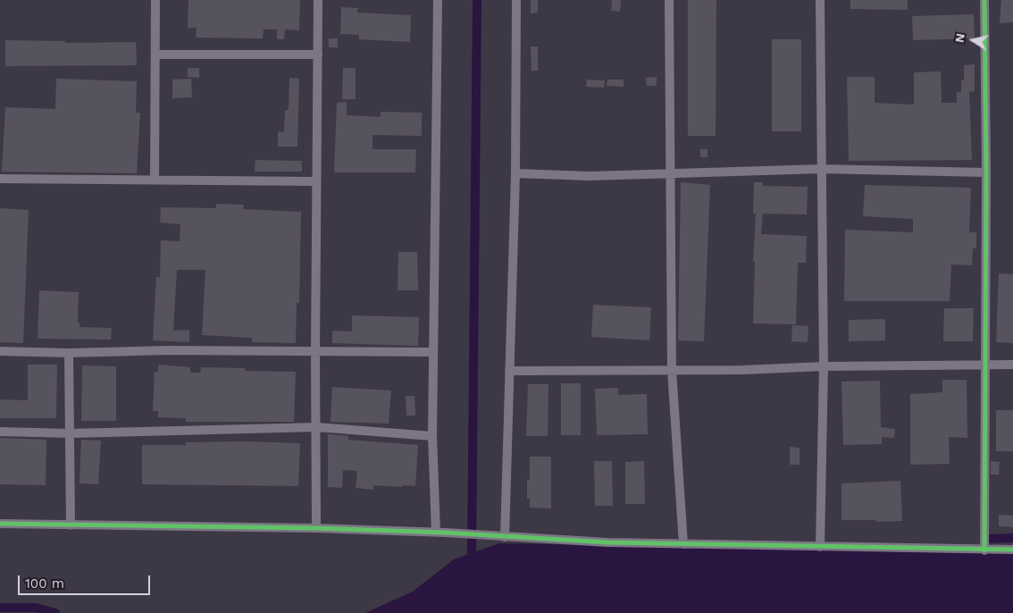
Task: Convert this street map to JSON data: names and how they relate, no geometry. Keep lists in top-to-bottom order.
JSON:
{
  "scale_bar": "100 m",
  "north": "left"
}
